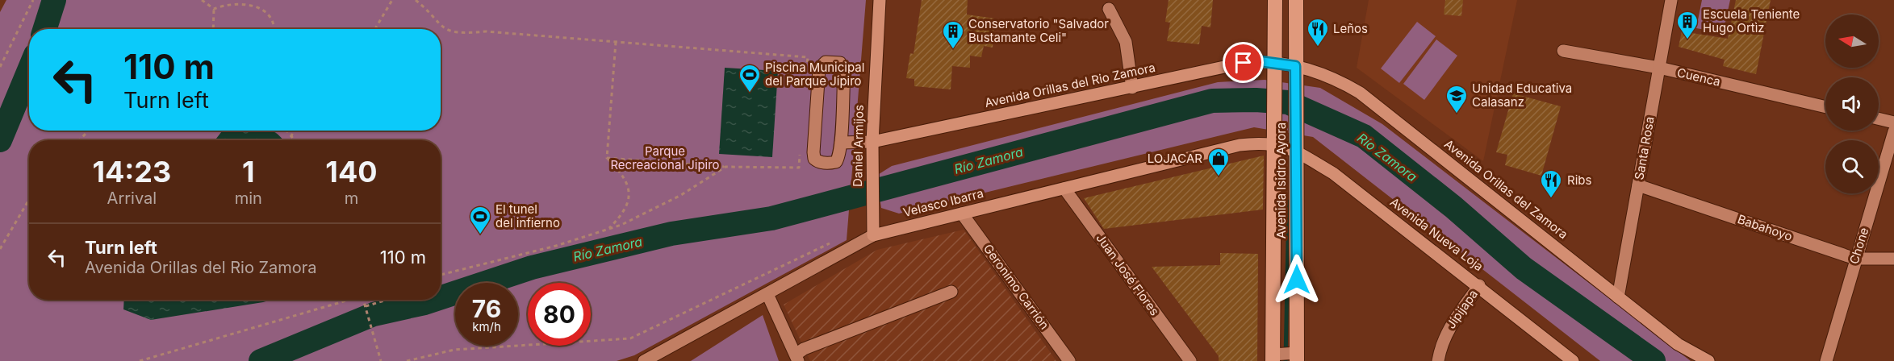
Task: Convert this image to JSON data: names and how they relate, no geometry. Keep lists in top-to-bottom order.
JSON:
{
  "streets": {
    "highway": ["Avenida Isidro Ayora"],
    "main road": [
      "Avenida Orillas del Rio Zamora",
      "Daniel Armijos",
      "Avenida Orillas del Zamora",
      "Velasco Ibarra",
      "Avenida Nueva Loja"
    ],
    "street": [
      "Cuenca",
      "Santa Rosa",
      "Babahoyo",
      "Chone",
      "Juan José Flores",
      "Geronimo Carrión",
      "Jipijapa"
    ]
  },
  "crossings": [
    ["Cuenca", "Santa Rosa"],
    ["Avenida Orillas del Rio Zamora", "Daniel Armijos"],
    ["Avenida Orillas del Rio Zamora", "Avenida Isidro Ayora"],
    ["Avenida Orillas del Rio Zamora", "Avenida Orillas del Zamora"],
    ["Daniel Armijos", "Velasco Ibarra"],
    ["Santa Rosa", "Avenida Orillas del Zamora"],
    ["Santa Rosa", "Babahoyo"],
    ["Avenida Isidro Ayora", "Avenida Orillas del Zamora"],
    ["Avenida Isidro Ayora", "Velasco Ibarra"],
    ["Avenida Isidro Ayora", "Avenida Nueva Loja"],
    ["Velasco Ibarra", "Avenida Nueva Loja"],
    ["Velasco Ibarra", "Juan José Flores"],
    ["Velasco Ibarra", "Geronimo Carrión"],
    ["Babahoyo", "Chone"],
    ["Avenida Nueva Loja", "Jipijapa"]
  ],
  "water": ["Río Zamora"],
  "parks": ["Parque Recreacional Jipiro"],
  "places": {
    "building": ["Escuela Teniente Hugo Ortìz", "Conservatorio \"Salvador Bustamante Celi\""],
    "restaurant": ["Leños", "Ribs"],
    "sports": ["Piscina Municipal del Parque Jipiro", "El tunel del infierno"],
    "school or university": ["Unidad Educativa Calasanz"],
    "shop": ["LOJACAR"]
  },
  "north": "left",
  "page": {
    "turn": ["110 m", "Turn left"],
    "eta": [
      "14:23",
      "Arrival",
      "1",
      "min",
      "140",
      "m"
    ],
    "list": [
      {
        "name": "Turn left",
        "note": "Avenida Orillas del Rio Zamora",
        "value": "110 m"
      }
    ],
    "speed": "76 km/h",
    "limit": "80"
  }
}
